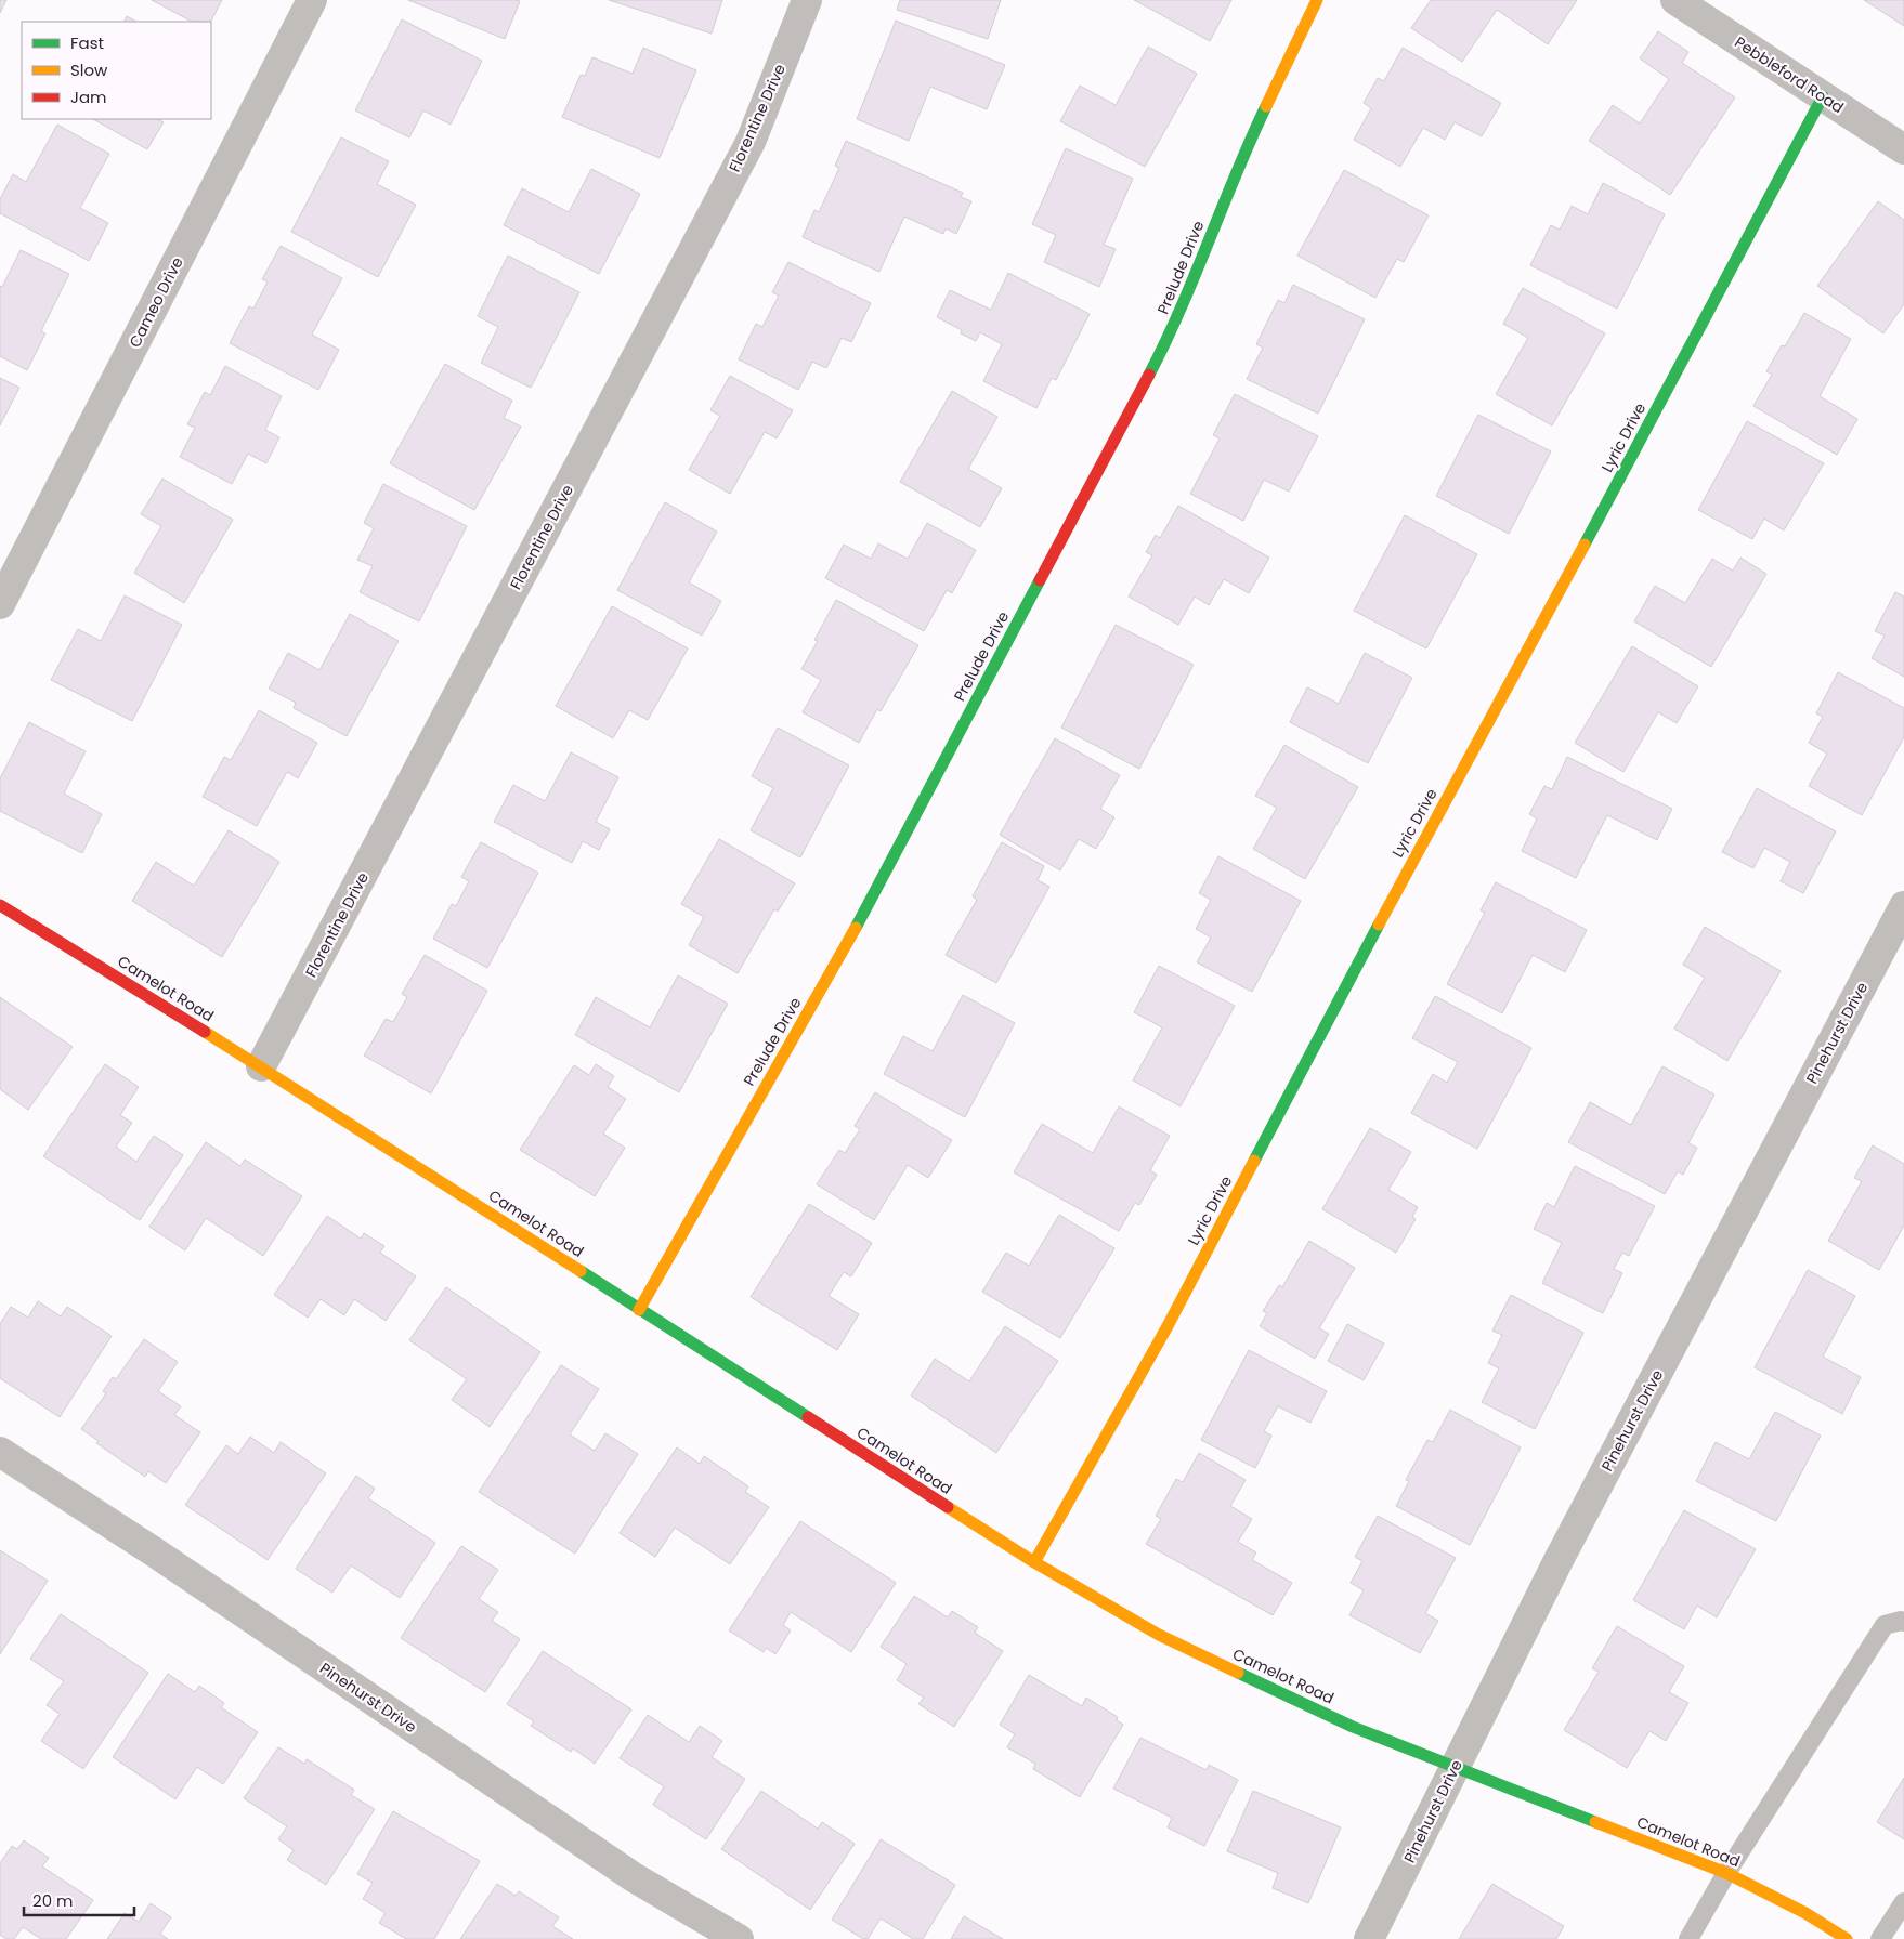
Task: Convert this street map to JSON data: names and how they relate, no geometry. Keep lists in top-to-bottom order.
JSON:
{
  "streets": {
    "street": [
      "Pebbleford Road",
      "Florentine Drive",
      "Prelude Drive",
      "Cameo Drive",
      "Lyric Drive",
      "Camelot Road",
      "Pinehurst Drive"
    ]
  },
  "crossings": [
    ["Pebbleford Road", "Lyric Drive"],
    ["Florentine Drive", "Camelot Road"],
    ["Prelude Drive", "Camelot Road"],
    ["Lyric Drive", "Camelot Road"],
    ["Camelot Road", "Pinehurst Drive"]
  ],
  "legend": ["Fast", "Slow", "Jam"],
  "scale_bar": "20 m"
}
